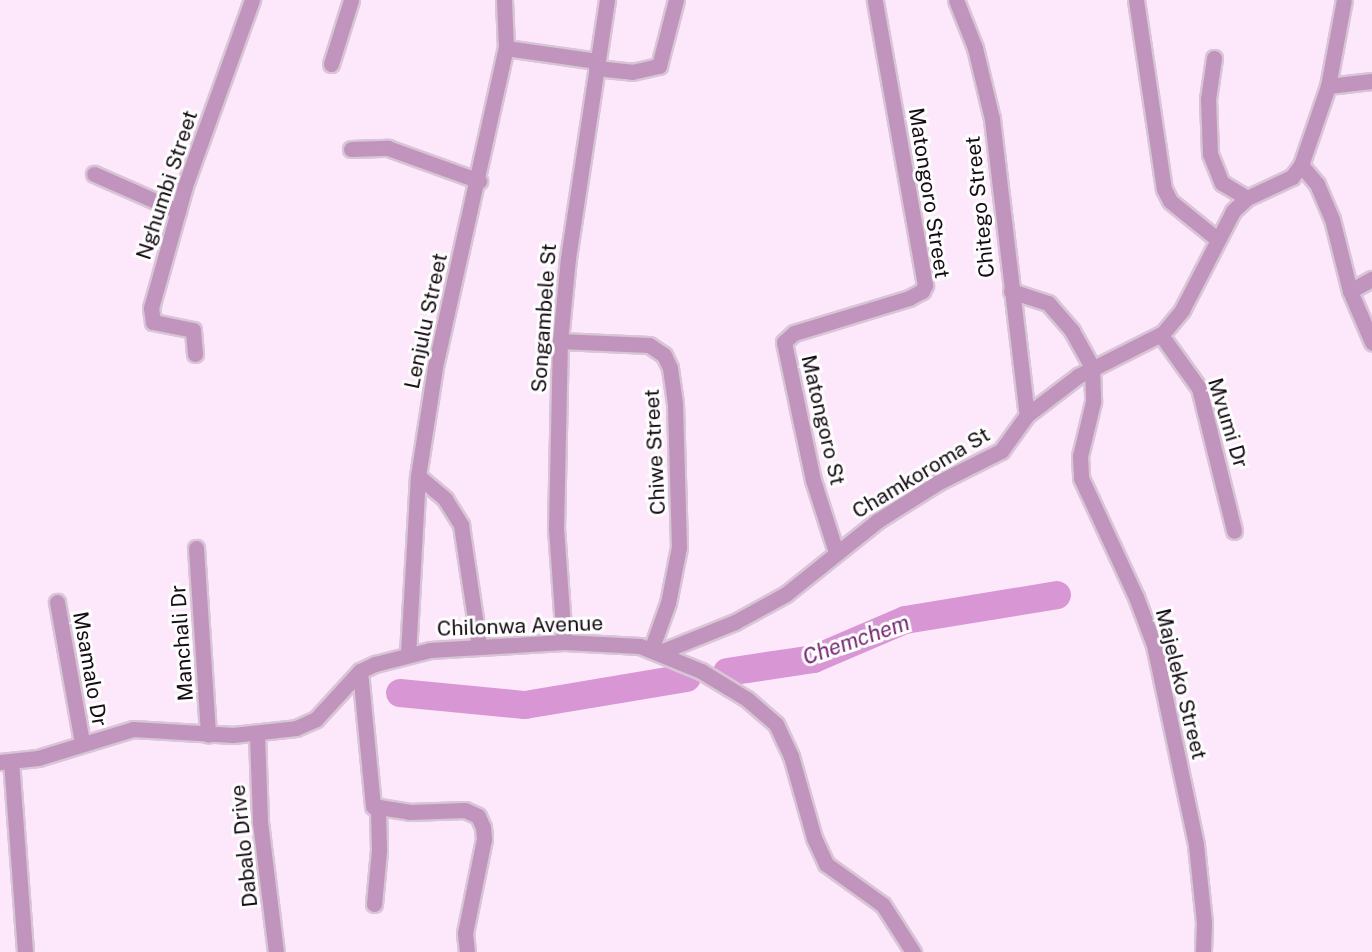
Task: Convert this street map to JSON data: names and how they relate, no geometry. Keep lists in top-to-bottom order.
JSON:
{
  "streets": {
    "street": [
      "Nghumbi Street",
      "Matongoro Street",
      "Chitego Street",
      "Songambele St",
      "Lenjulu Street",
      "Matongoro St",
      "Mvumi Dr",
      "Chiwe Street",
      "Chamkoroma St",
      "Chilonwa Avenue",
      "Manchali Dr",
      "Msamalo Dr",
      "Majeleko Street",
      "Dabalo Drive"
    ]
  },
  "crossings": [
    ["Matongoro Street", "Matongoro St"],
    ["Chitego Street", "Chamkoroma St"],
    ["Songambele St", "Chiwe Street"],
    ["Songambele St", "Chilonwa Avenue"],
    ["Lenjulu Street", "Chilonwa Avenue"],
    ["Matongoro St", "Chamkoroma St"],
    ["Mvumi Dr", "Chamkoroma St"],
    ["Chiwe Street", "Chamkoroma St"],
    ["Chiwe Street", "Chilonwa Avenue"],
    ["Chamkoroma St", "Chilonwa Avenue"],
    ["Chamkoroma St", "Majeleko Street"],
    ["Chilonwa Avenue", "Manchali Dr"],
    ["Chilonwa Avenue", "Msamalo Dr"],
    ["Chilonwa Avenue", "Dabalo Drive"]
  ],
  "water": ["Chemchem"]
}
